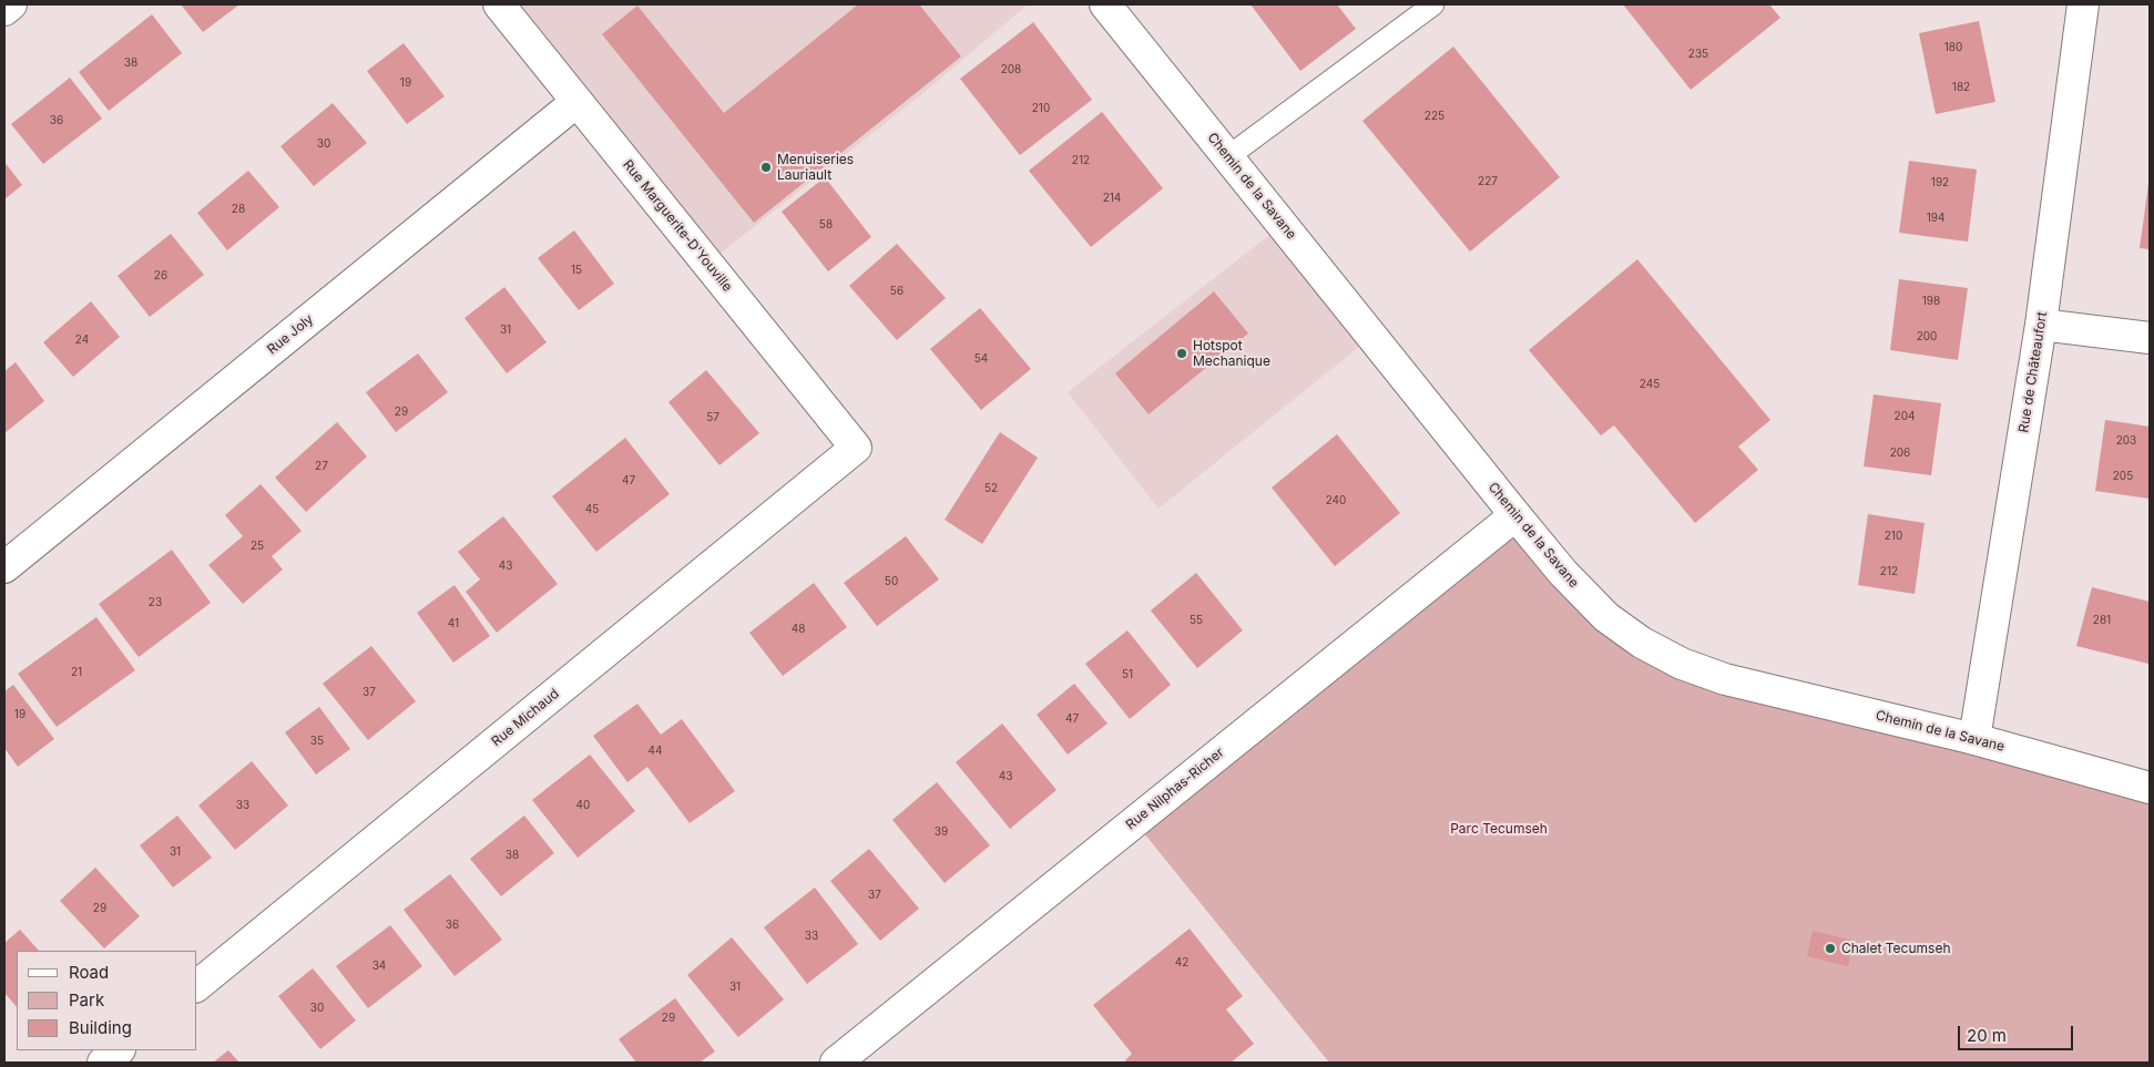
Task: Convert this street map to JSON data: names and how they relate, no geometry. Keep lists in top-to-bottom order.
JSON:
{
  "streets": {
    "street": [
      "Chemin de la Savane",
      "Rue Marguerite-D'Youville",
      "Rue Joly",
      "Rue de Châteaufort",
      "Rue Michaud",
      "Rue Nilphas-Richer"
    ]
  },
  "crossings": [
    ["Chemin de la Savane", "Rue de Châteaufort"],
    ["Chemin de la Savane", "Rue Nilphas-Richer"],
    ["Rue Marguerite-D'Youville", "Rue Joly"],
    ["Rue Marguerite-D'Youville", "Rue Michaud"]
  ],
  "parks": ["Parc Tecumseh"],
  "places": ["Menuiseries Lauriault", "Hotspot Mechanique", "Chalet Tecumseh"],
  "house_numbers": [
    "180",
    "235",
    "38",
    "208",
    "19",
    "182",
    "210",
    "225",
    "36",
    "30",
    "212",
    "227",
    "192",
    "214",
    "28",
    "194",
    "58",
    "15",
    "26",
    "56",
    "198",
    "31",
    "200",
    "24",
    "54",
    "245",
    "29",
    "204",
    "57",
    "203",
    "206",
    "27",
    "205",
    "47",
    "52",
    "240",
    "45",
    "210",
    "25",
    "43",
    "212",
    "50",
    "23",
    "55",
    "281",
    "41",
    "48",
    "21",
    "51",
    "37",
    "19",
    "47",
    "35",
    "44",
    "43",
    "33",
    "40",
    "39",
    "31",
    "38",
    "37",
    "29",
    "36",
    "33",
    "42",
    "34",
    "31",
    "30",
    "29"
  ],
  "legend": ["Road", "Park", "Building"],
  "scale_bar": "20 m"
}
